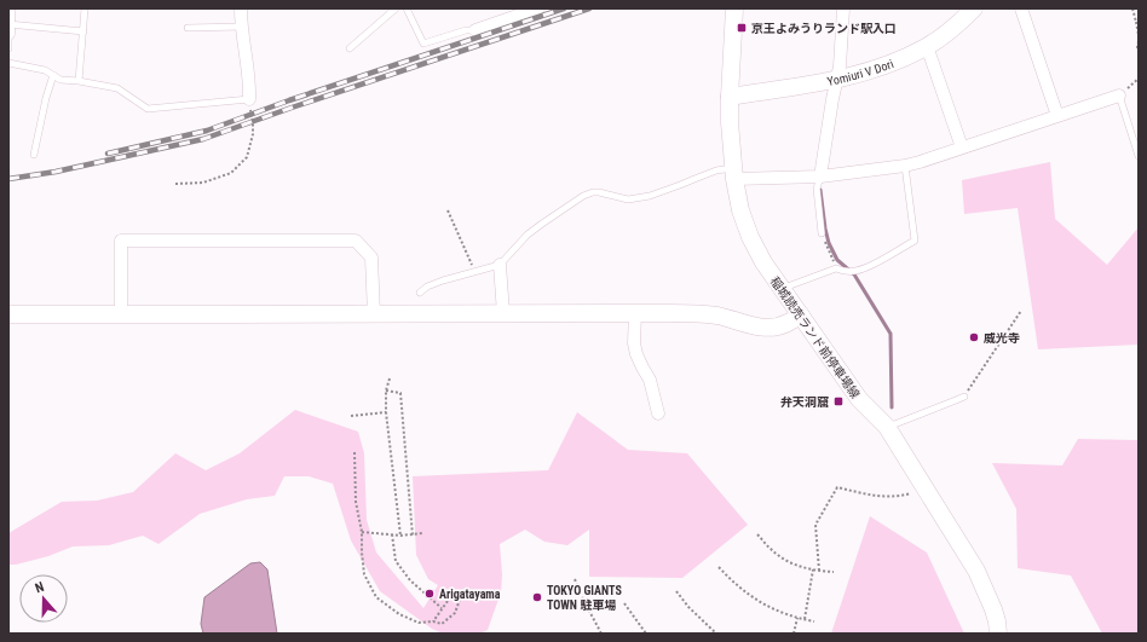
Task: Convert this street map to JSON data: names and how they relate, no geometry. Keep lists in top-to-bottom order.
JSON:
{
  "streets": {
    "street": ["Yomiuri V Dori", "稲城読売ランド前停車場線"]
  },
  "crossings": [
    ["Yomiuri V Dori", "稲城読売ランド前停車場線"]
  ],
  "places": {
    "transit": ["京王よみうりランド駅入口", "弁天洞窟"],
    "other": ["威光寺", "Arigatayama", "TOKYO GIANTS TOWN 駐車場"]
  },
  "north": "top"
}
